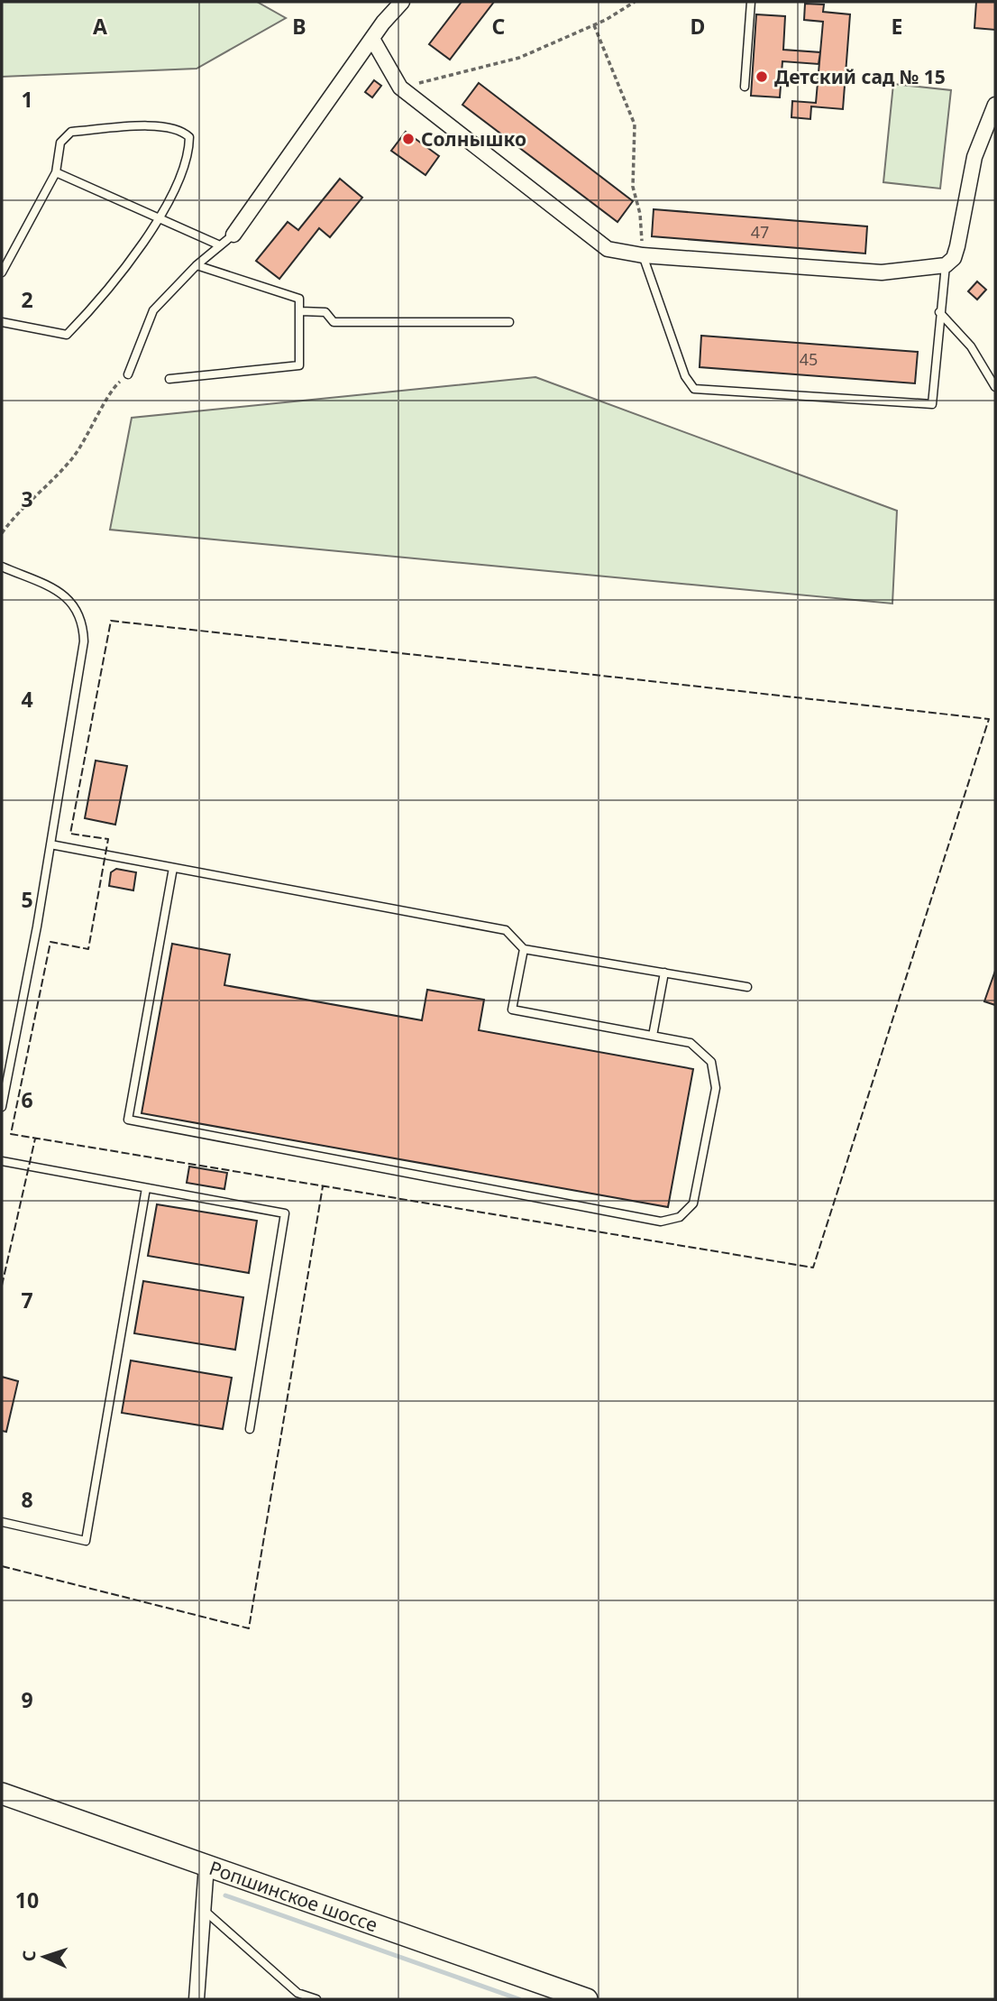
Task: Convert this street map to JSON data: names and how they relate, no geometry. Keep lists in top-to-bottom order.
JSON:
{
  "streets": {
    "main road": ["Ропшинское шоссе"]
  },
  "places": ["Детский сад № 15", "Солнышко"],
  "house_numbers": ["47", "45"],
  "north": "left",
  "grid": {
    "columns": [
      "A",
      "B",
      "C",
      "D",
      "E"
    ],
    "rows": [
      "1",
      "2",
      "3",
      "4",
      "5",
      "6",
      "7",
      "8",
      "9",
      "10"
    ]
  }
}
